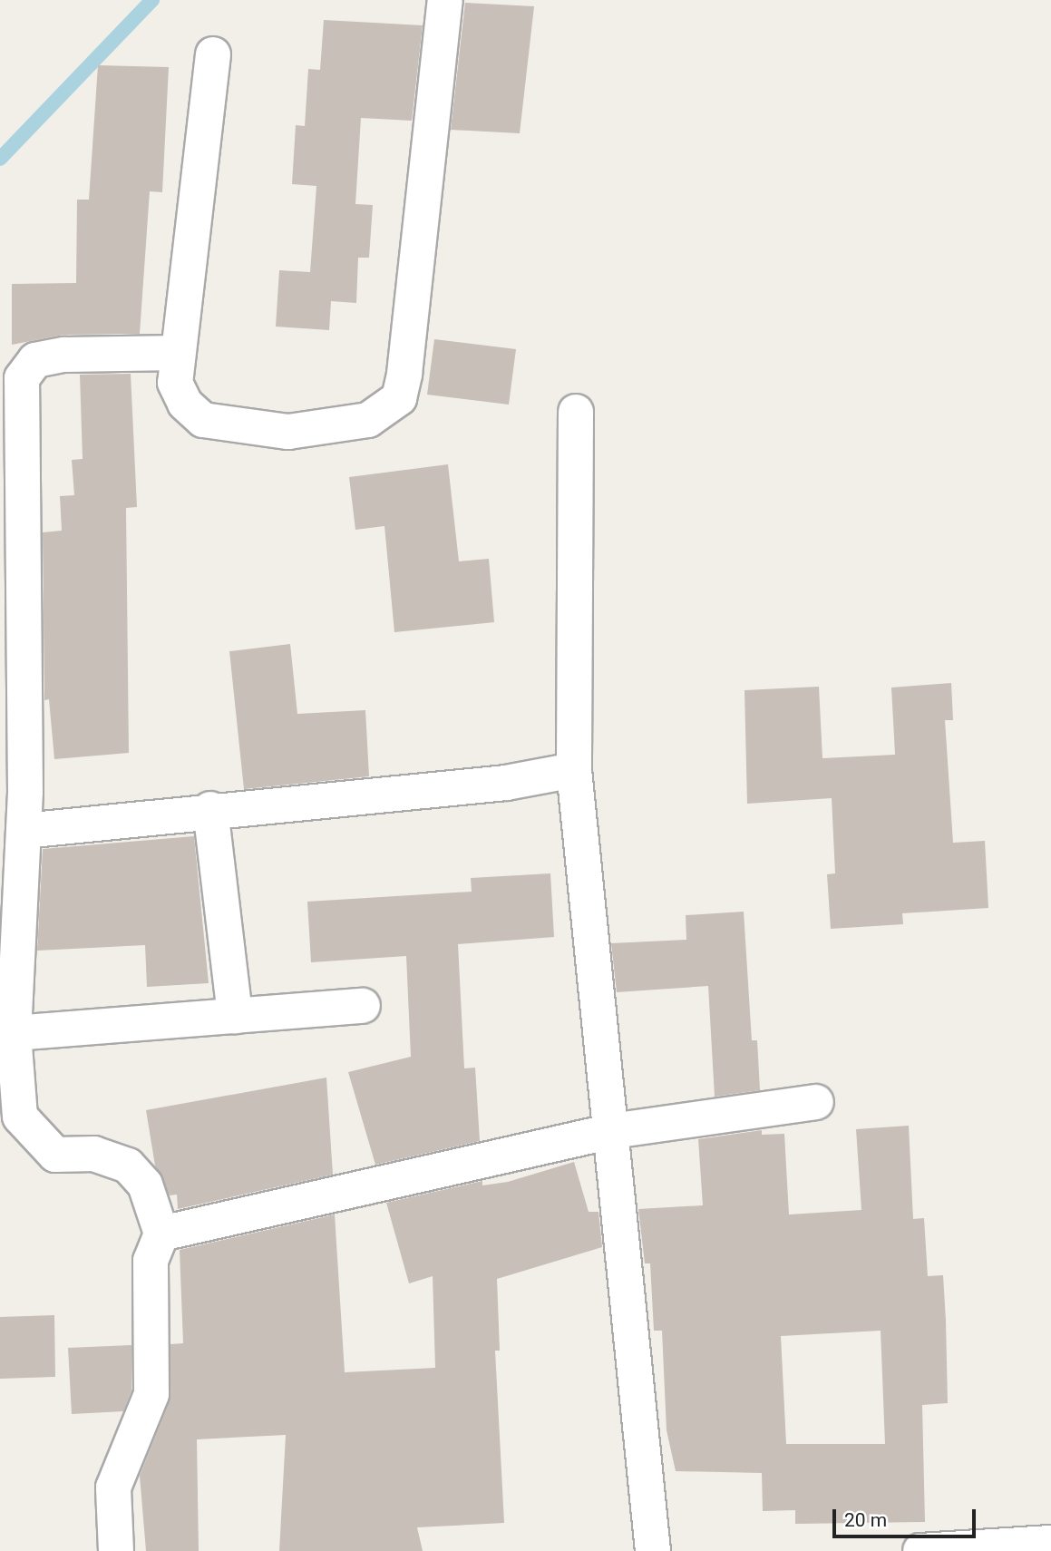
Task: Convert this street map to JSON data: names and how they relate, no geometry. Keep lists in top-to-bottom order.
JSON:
{
  "scale_bar": "20 m"
}
